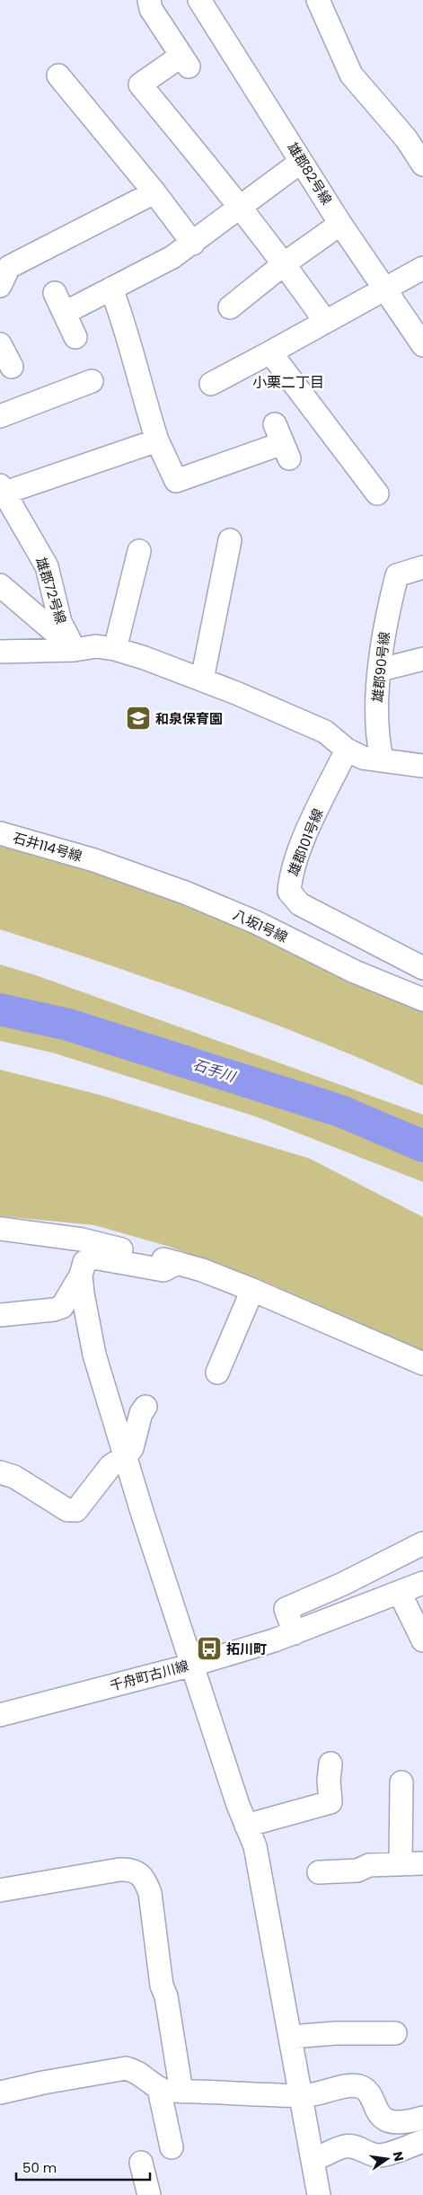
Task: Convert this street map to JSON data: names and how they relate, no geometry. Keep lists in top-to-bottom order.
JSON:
{
  "streets": {
    "street": [
      "雄郡82号線",
      "雄郡72号線",
      "雄郡90号線",
      "雄郡101号線",
      "石井114号線",
      "八坂1号線",
      "千舟町古川線"
    ]
  },
  "crossings": [
    ["石井114号線", "八坂1号線"]
  ],
  "districts": ["小栗二丁目"],
  "water": ["石手川"],
  "places": {
    "school or university": ["和泉保育園"],
    "bus stop": ["拓川町"]
  },
  "scale_bar": "50 m",
  "north": "right"
}
